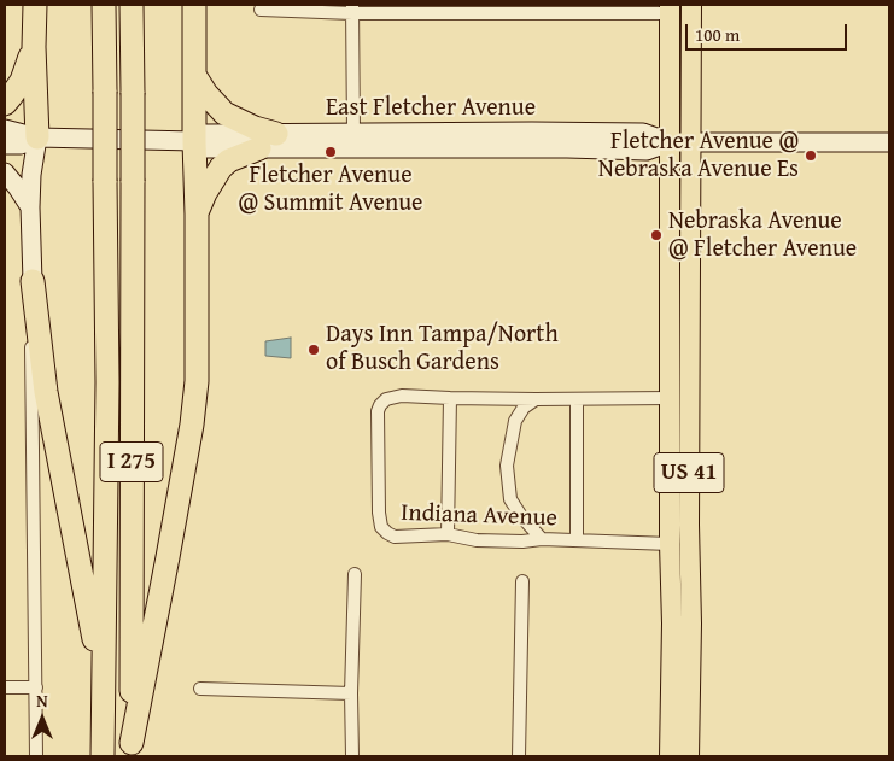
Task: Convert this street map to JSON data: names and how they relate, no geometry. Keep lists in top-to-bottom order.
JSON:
{
  "streets": {
    "highway": ["I 275"],
    "main road": ["East Fletcher Avenue", "US 41"],
    "street": ["Indiana Avenue"]
  },
  "crossings": [
    ["East Fletcher Avenue", "US 41"],
    ["US 41", "Indiana Avenue"]
  ],
  "places": [
    "Fletcher Avenue @ Summit Avenue",
    "Fletcher Avenue @ Nebraska Avenue Es",
    "Nebraska Avenue @ Fletcher Avenue",
    "Days Inn Tampa/North of Busch Gardens"
  ],
  "scale_bar": "100 m",
  "north": "top"
}
